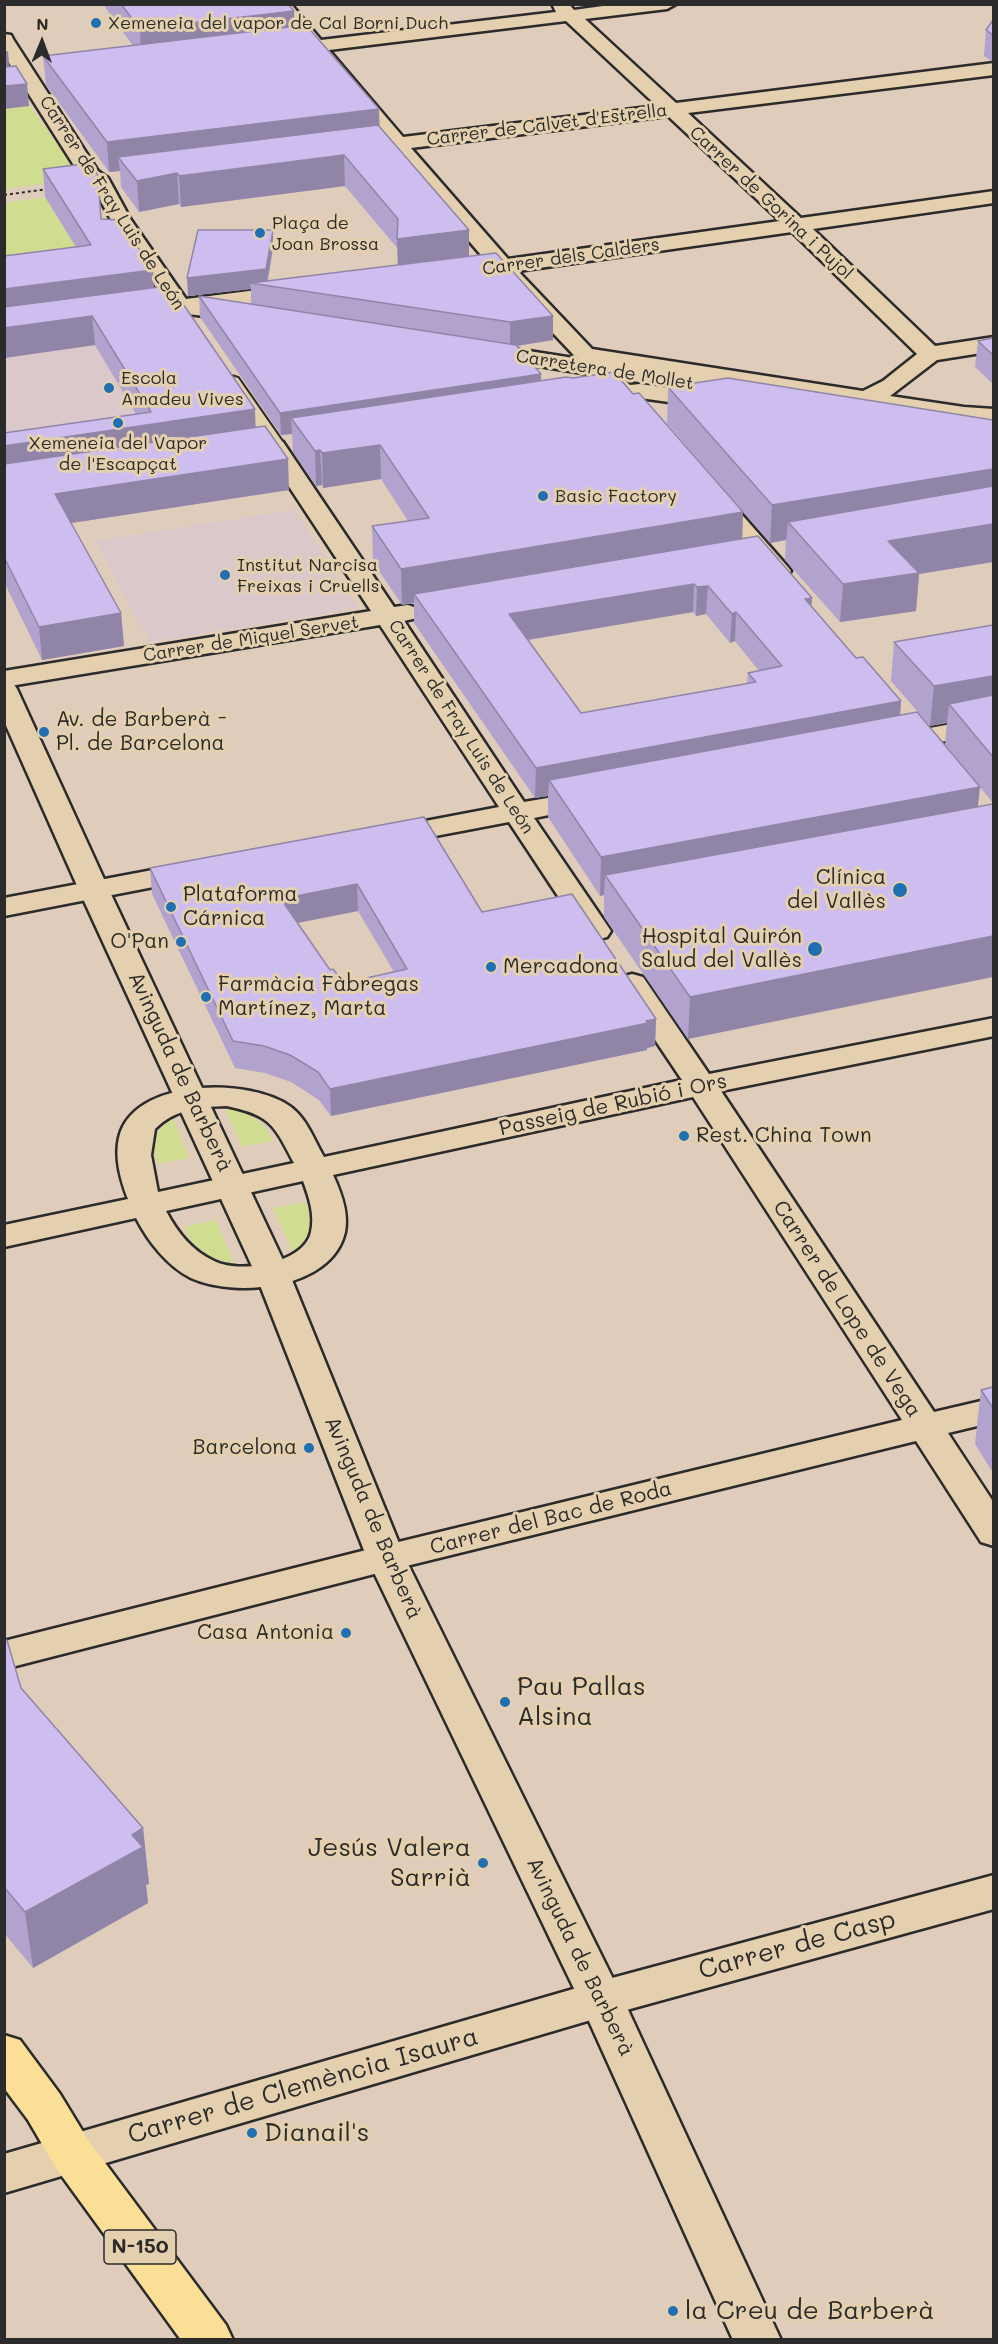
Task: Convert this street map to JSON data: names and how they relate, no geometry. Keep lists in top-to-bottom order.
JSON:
{
  "streets": {
    "main road": ["N-150"],
    "street": [
      "Carrer de Calvet d'Estrella",
      "Carrer de Fray Luis de León",
      "Carrer de Gorina i Pujol",
      "Carrer dels Calders",
      "Carretera de Mollet",
      "Carrer de Miquel Servet",
      "Avinguda de Barberà",
      "Passeig de Rubió i Ors",
      "Carrer de Lope de Vega",
      "Carrer del Bac de Roda",
      "Carrer de Casp",
      "Carrer de Clemència Isaura"
    ]
  },
  "crossings": [
    ["Carrer de Calvet d'Estrella", "Carrer de Gorina i Pujol"],
    ["Carrer de Fray Luis de León", "Carrer de Miquel Servet"],
    ["Carrer de Fray Luis de León", "Passeig de Rubió i Ors"],
    ["Carrer de Fray Luis de León", "Carrer de Lope de Vega"],
    ["Carrer de Gorina i Pujol", "Carrer dels Calders"],
    ["Avinguda de Barberà", "Passeig de Rubió i Ors"],
    ["Avinguda de Barberà", "Carrer del Bac de Roda"],
    ["Avinguda de Barberà", "Carrer de Casp"],
    ["Avinguda de Barberà", "Carrer de Clemència Isaura"],
    ["Passeig de Rubió i Ors", "Carrer de Lope de Vega"],
    ["Carrer de Lope de Vega", "Carrer del Bac de Roda"],
    ["Carrer de Casp", "Carrer de Clemència Isaura"],
    ["Carrer de Clemència Isaura", "N-150"]
  ],
  "places": [
    "Xemeneia del vapor de Cal Borni Duch",
    "Plaça de Joan Brossa",
    "Escola Amadeu Vives",
    "Xemeneia del Vapor de l'Escapçat",
    "Basic Factory",
    "Institut Narcisa Freixas i Cruells",
    "Av. de Barberà - Pl. de Barcelona",
    "Clínica del Vallès",
    "Plataforma Cárnica",
    "O'Pan",
    "Hospital Quirón Salud del Vallès",
    "Mercadona",
    "Farmàcia Fàbregas Martínez, Marta",
    "Rest. China Town",
    "Barcelona",
    "Casa Antonia",
    "Pau Pallas Alsina",
    "Jesús Valera Sarrià",
    "Dianail's",
    "la Creu de Barberà"
  ],
  "north": "top"
}
